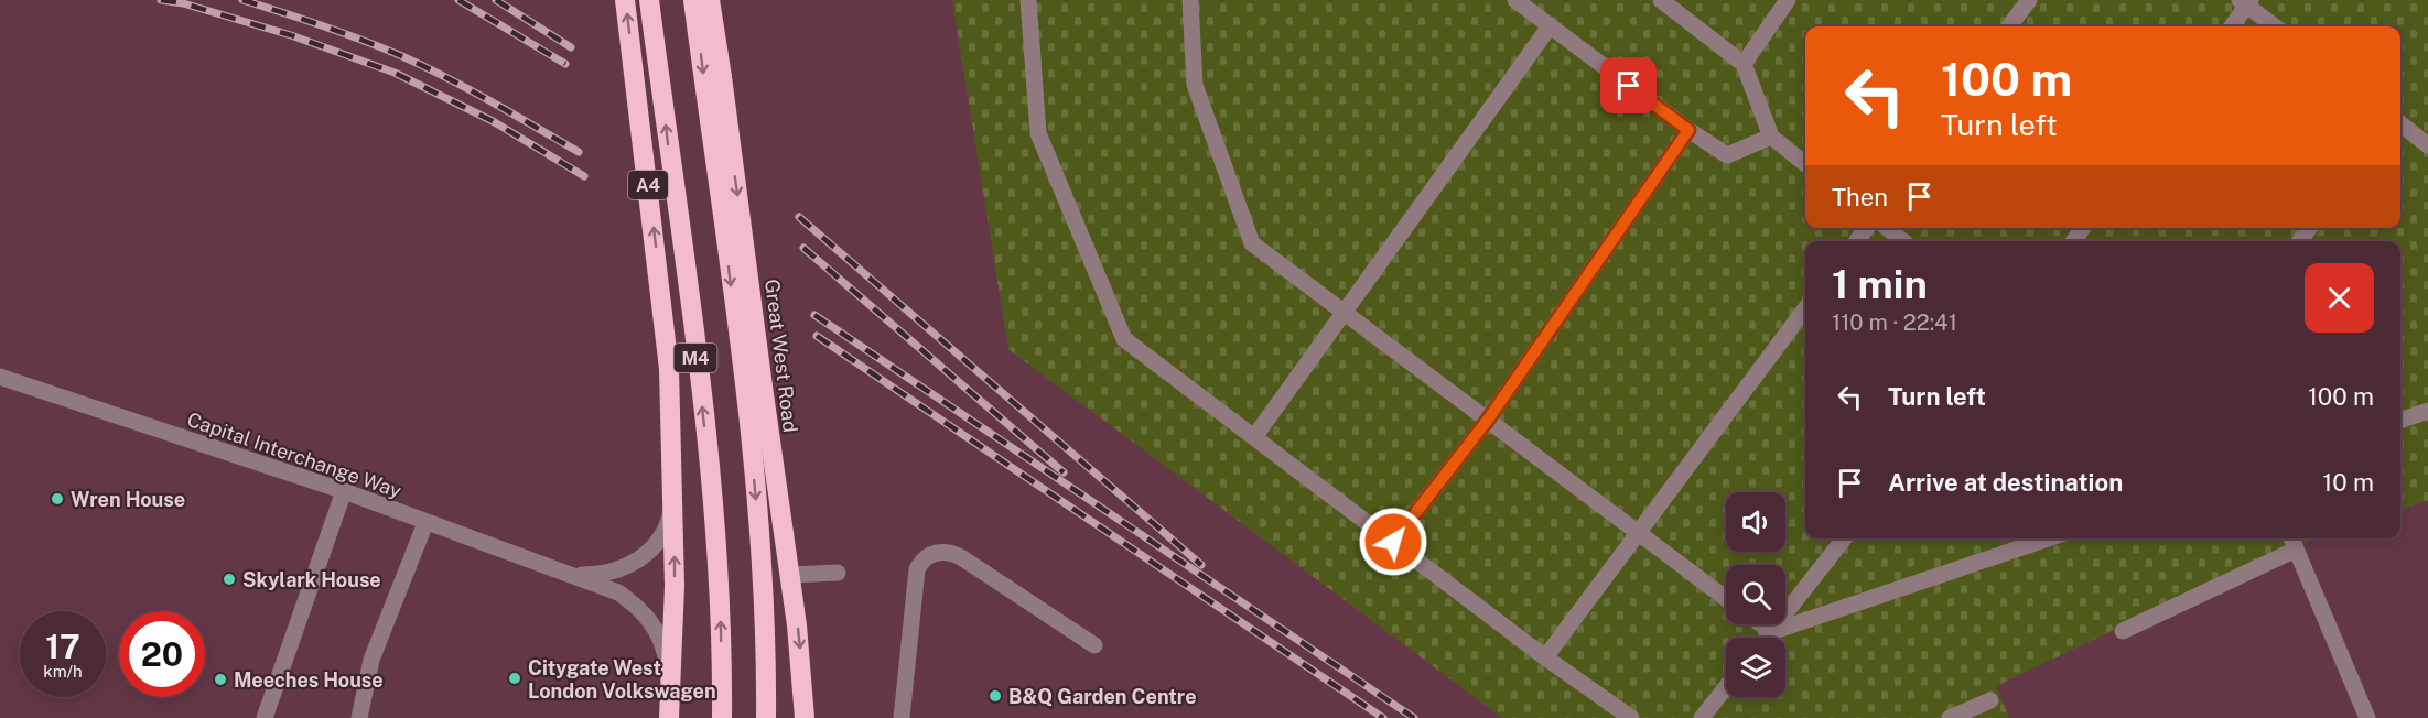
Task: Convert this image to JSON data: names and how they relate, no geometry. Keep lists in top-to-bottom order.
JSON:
{
  "streets": {
    "highway": ["A4", "Great West Road", "M4"],
    "street": ["Capital Interchange Way"]
  },
  "crossings": [
    ["A4", "Capital Interchange Way"]
  ],
  "places": [
    "Wren House",
    "Skylark House",
    "Citygate West London Volkswagen",
    "Meeches House",
    "B&Q Garden Centre"
  ],
  "page": {
    "turn": ["100 m", "Turn left"],
    "then": "Then",
    "heading": ["1 min", "110 m · 22:41"],
    "list": [
      {
        "name": "Turn left",
        "value": "100 m"
      },
      {
        "name": "Arrive at destination",
        "value": "10 m"
      }
    ],
    "speed": "17 km/h",
    "limit": "20"
  }
}
